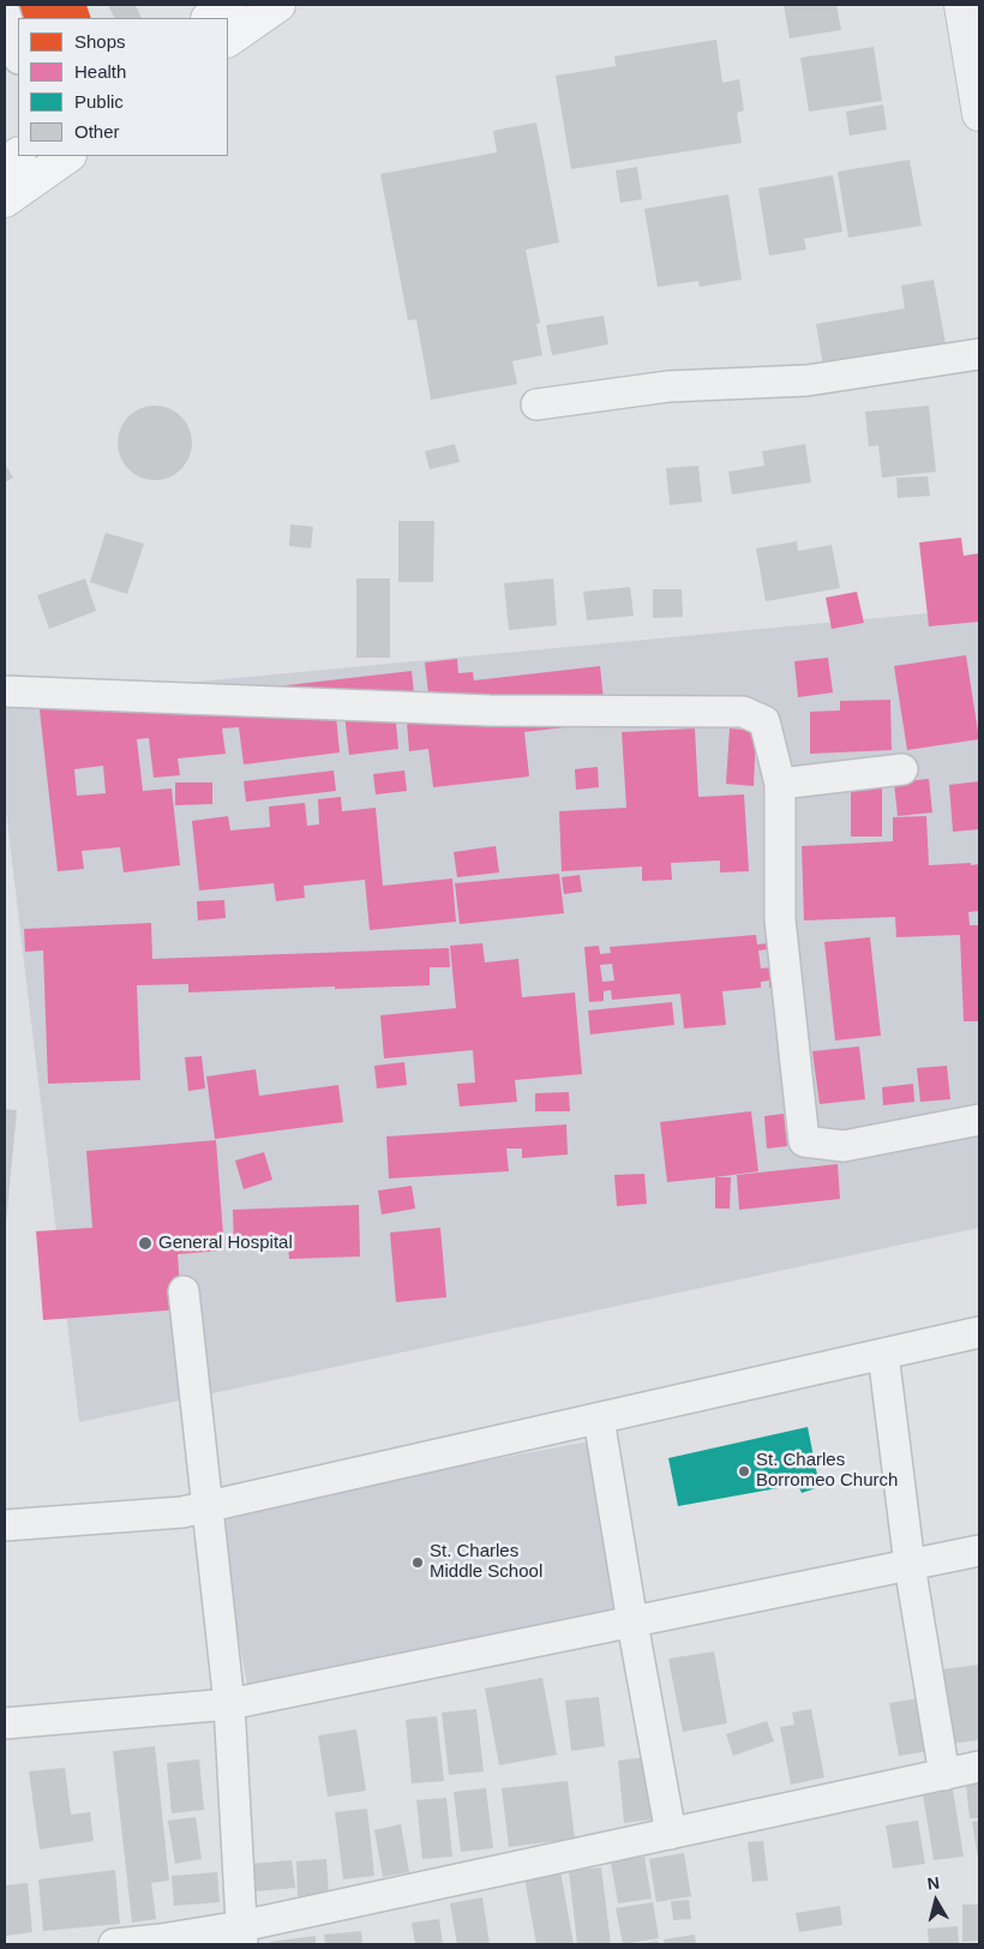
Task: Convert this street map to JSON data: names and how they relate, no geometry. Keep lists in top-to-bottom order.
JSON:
{
  "places": ["General Hospital", "St. Charles Borromeo Church", "St. Charles Middle School"],
  "legend": [
    "Shops",
    "Health",
    "Public",
    "Other"
  ],
  "north": "top"
}
